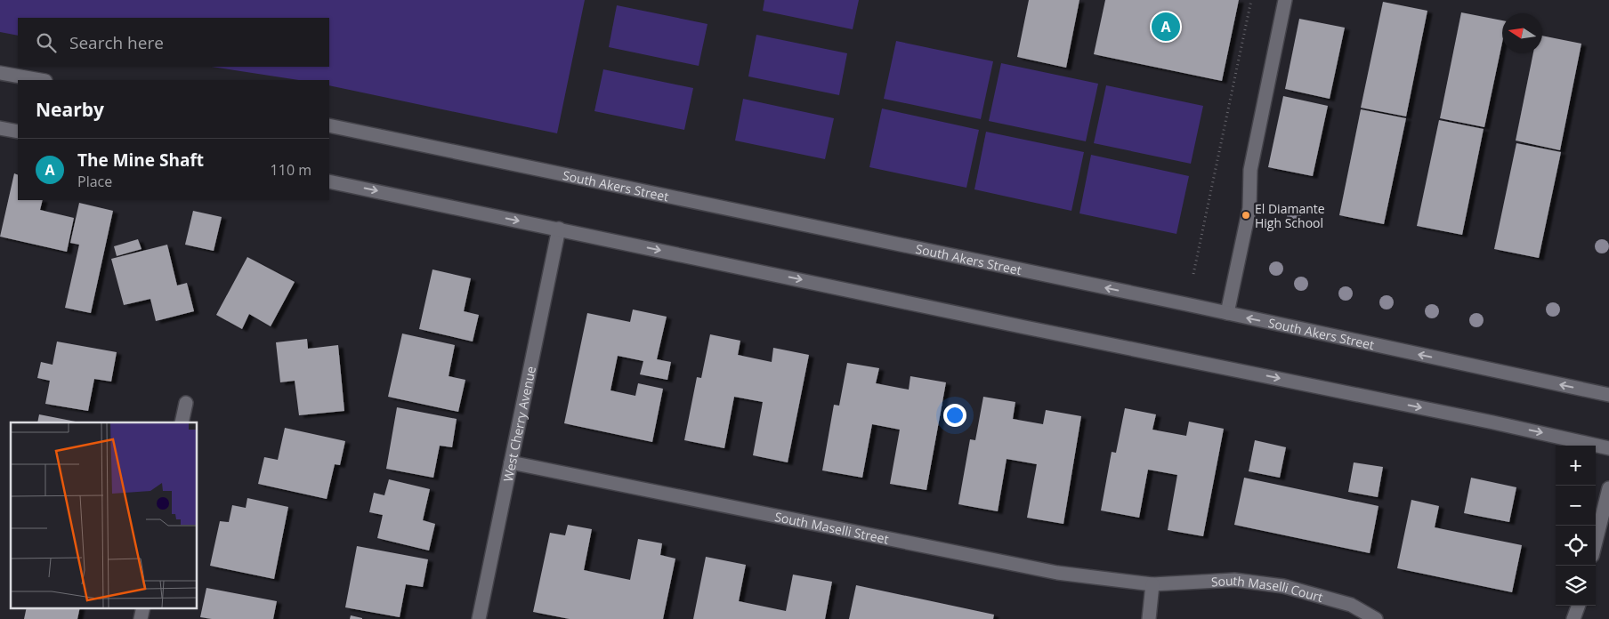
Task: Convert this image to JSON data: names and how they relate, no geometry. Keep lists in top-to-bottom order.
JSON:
{
  "streets": {
    "main road": [
      "South Akers Street",
      "West Cherry Avenue",
      "South Maselli Street",
      "South Maselli Court"
    ]
  },
  "crossings": [
    ["West Cherry Avenue", "South Maselli Street"],
    ["South Maselli Street", "South Maselli Court"]
  ],
  "places": ["El Diamante High School"],
  "north": "left",
  "page": {
    "pins": "A",
    "search": "Search here",
    "heading": "Nearby",
    "list": [
      {
        "mark": "A",
        "name": "The Mine Shaft",
        "note": "Place",
        "value": "110 m"
      }
    ],
    "map_buttons": ["+", "−"]
  }
}
